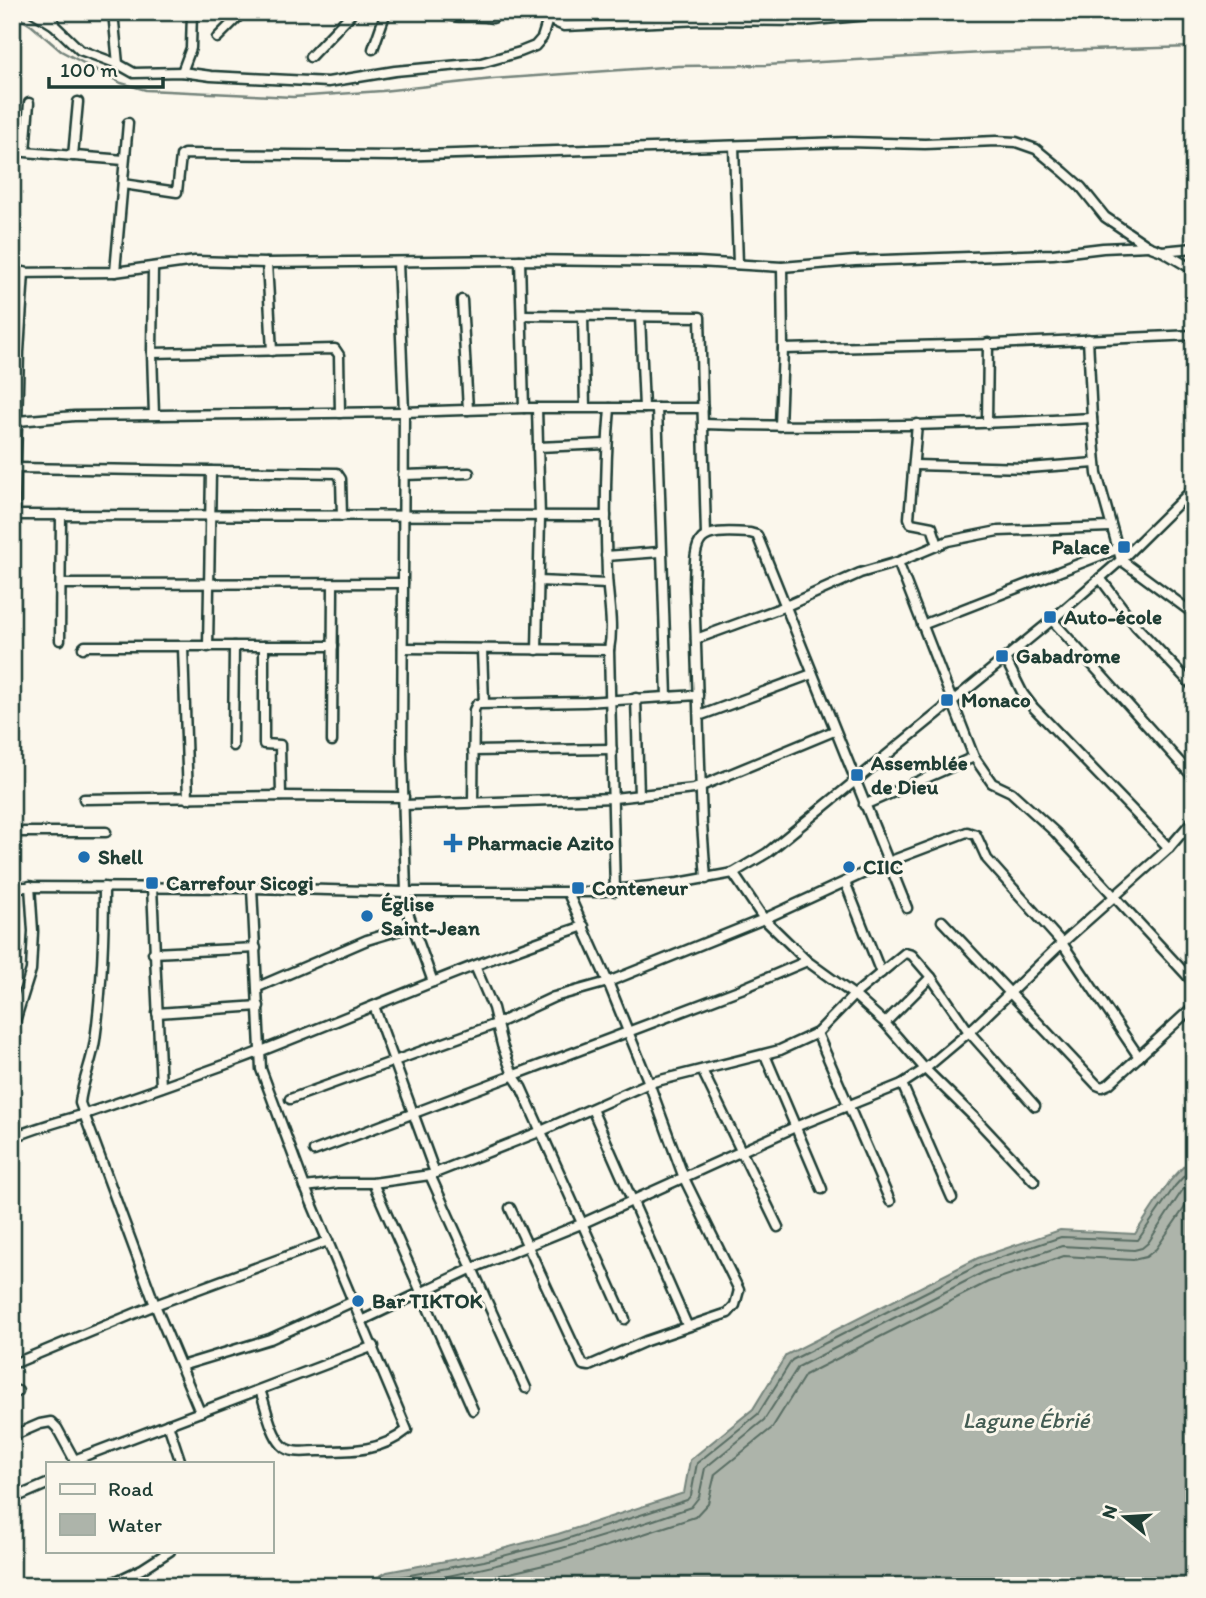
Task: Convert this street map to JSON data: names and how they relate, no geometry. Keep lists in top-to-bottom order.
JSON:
{
  "water": ["Lagune Ébrié"],
  "places": {
    "transit": [
      "Palace",
      "Auto-école",
      "Gabadrome",
      "Monaco",
      "Assemblée de Dieu",
      "Carrefour Sicogi",
      "Conteneur"
    ],
    "health": ["Pharmacie Azito"],
    "other": [
      "Shell",
      "CIIC",
      "Église Saint-Jean",
      "Bar TIKTOK"
    ]
  },
  "legend": ["Road", "Water"],
  "scale_bar": "100 m",
  "north": "left"
}
